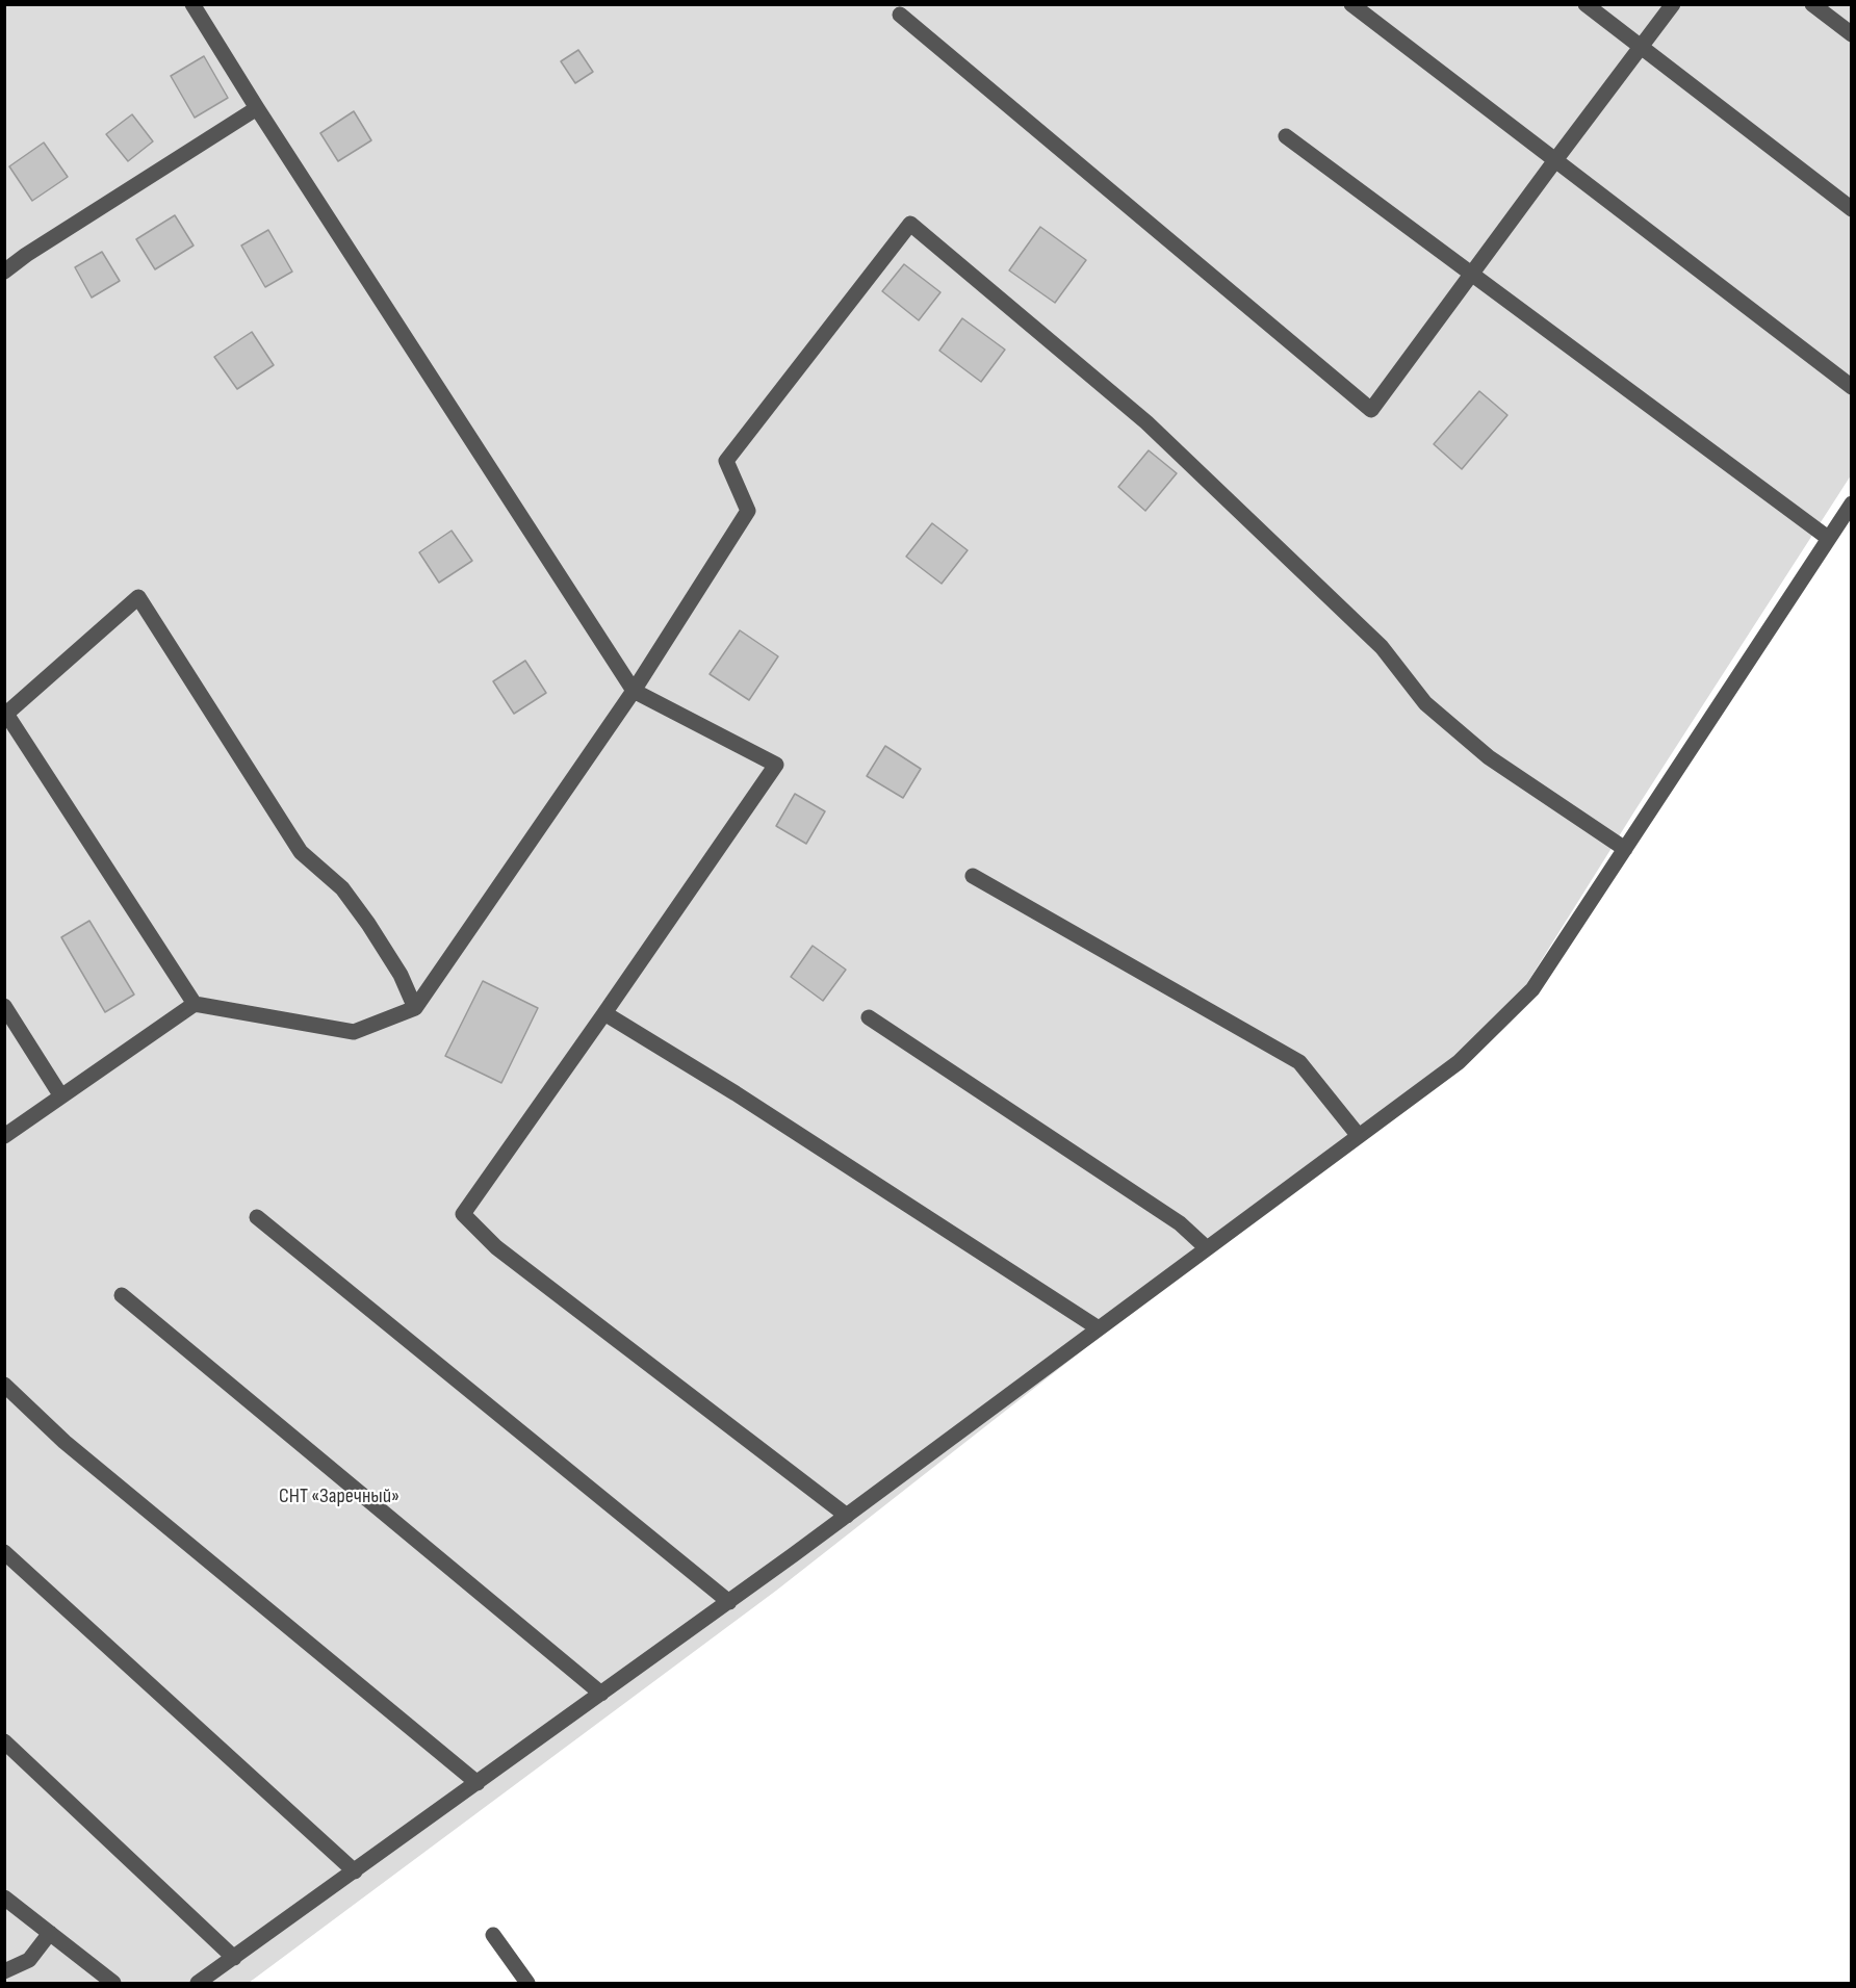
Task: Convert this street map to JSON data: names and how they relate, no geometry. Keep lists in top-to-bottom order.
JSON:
{
  "parks": ["СНТ «Заречный»"]
}
